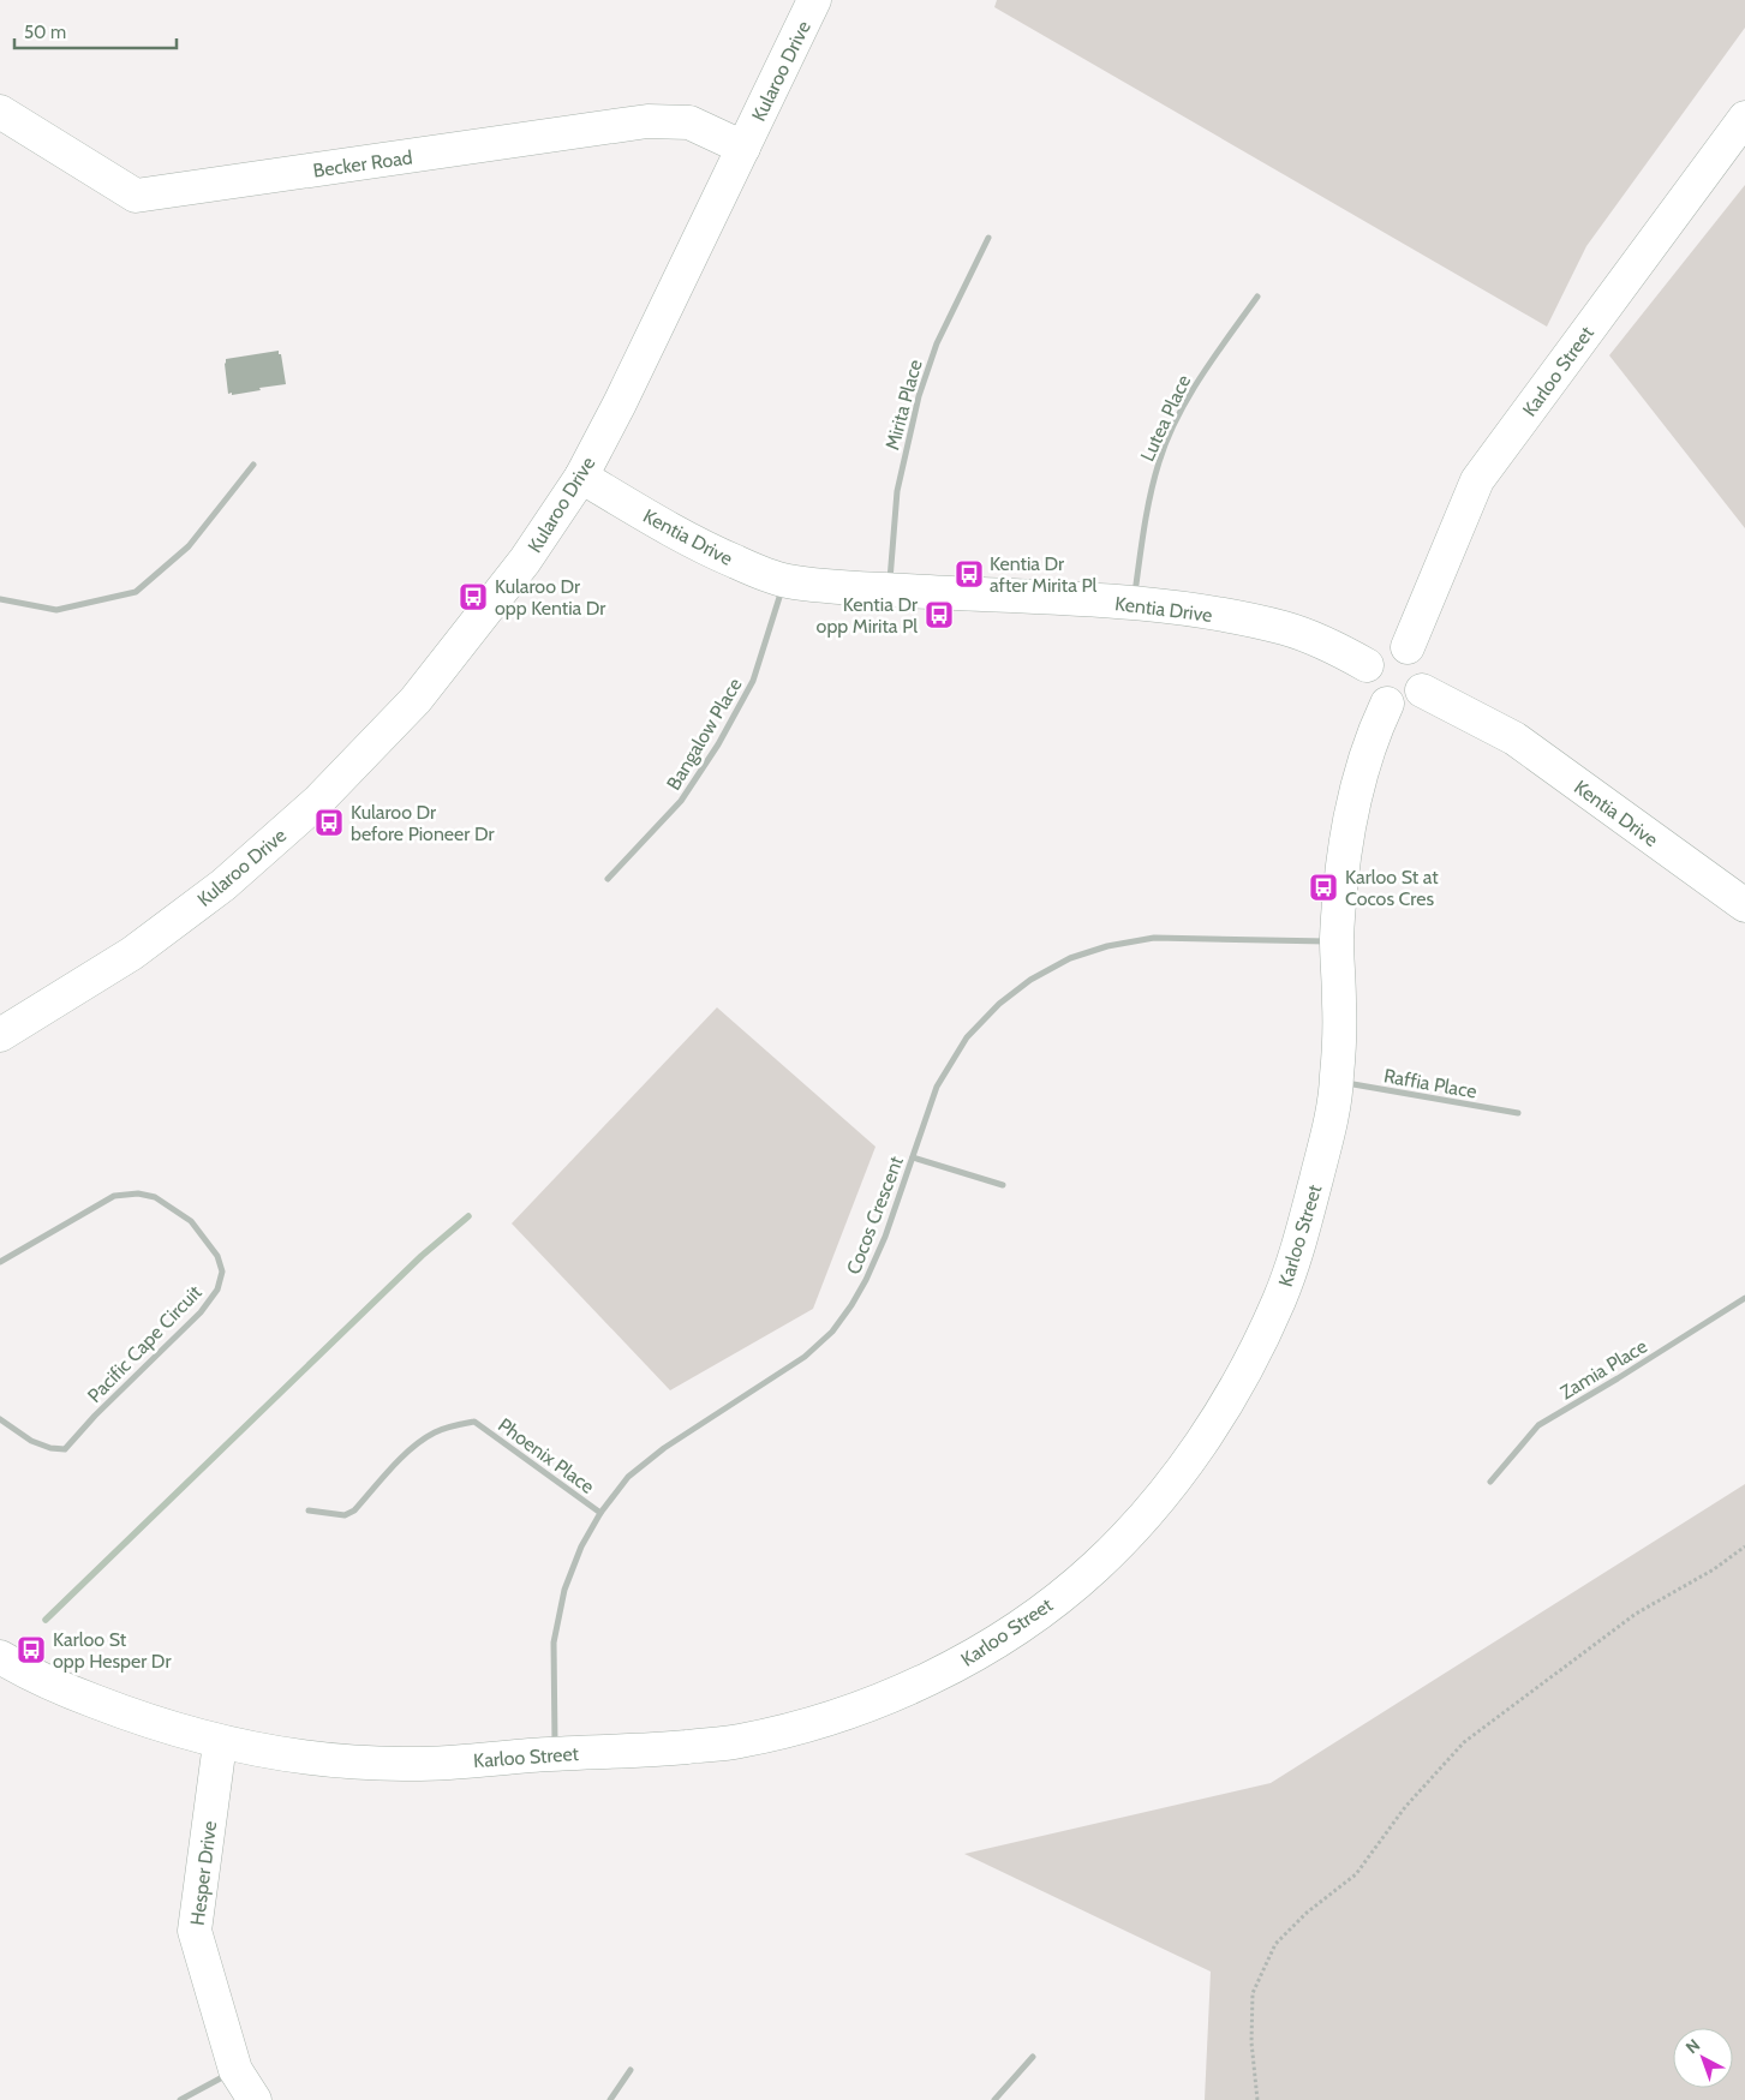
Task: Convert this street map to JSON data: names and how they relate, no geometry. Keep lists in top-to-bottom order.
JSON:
{
  "streets": {
    "street": [
      "Kularoo Drive",
      "Becker Road",
      "Karloo Street",
      "Mirita Place",
      "Lutea Place",
      "Kentia Drive",
      "Bangalow Place",
      "Raffia Place",
      "Cocos Crescent",
      "Pacific Cape Circuit",
      "Zamia Place",
      "Phoenix Place",
      "Hesper Drive"
    ]
  },
  "crossings": [
    ["Kularoo Drive", "Becker Road"],
    ["Kularoo Drive", "Kentia Drive"],
    ["Karloo Street", "Kentia Drive"],
    ["Karloo Street", "Raffia Place"],
    ["Karloo Street", "Cocos Crescent"],
    ["Karloo Street", "Hesper Drive"],
    ["Mirita Place", "Kentia Drive"],
    ["Lutea Place", "Kentia Drive"],
    ["Kentia Drive", "Bangalow Place"],
    ["Cocos Crescent", "Phoenix Place"]
  ],
  "places": {
    "bus stop": [
      "Kentia Dr after Mirita Pl",
      "Kularoo Dr opp Kentia Dr",
      "Kentia Dr opp Mirita Pl",
      "Kularoo Dr before Pioneer Dr",
      "Karloo St at Cocos Cres",
      "Karloo St opp Hesper Dr"
    ]
  },
  "scale_bar": "50 m",
  "north": "top left"
}
